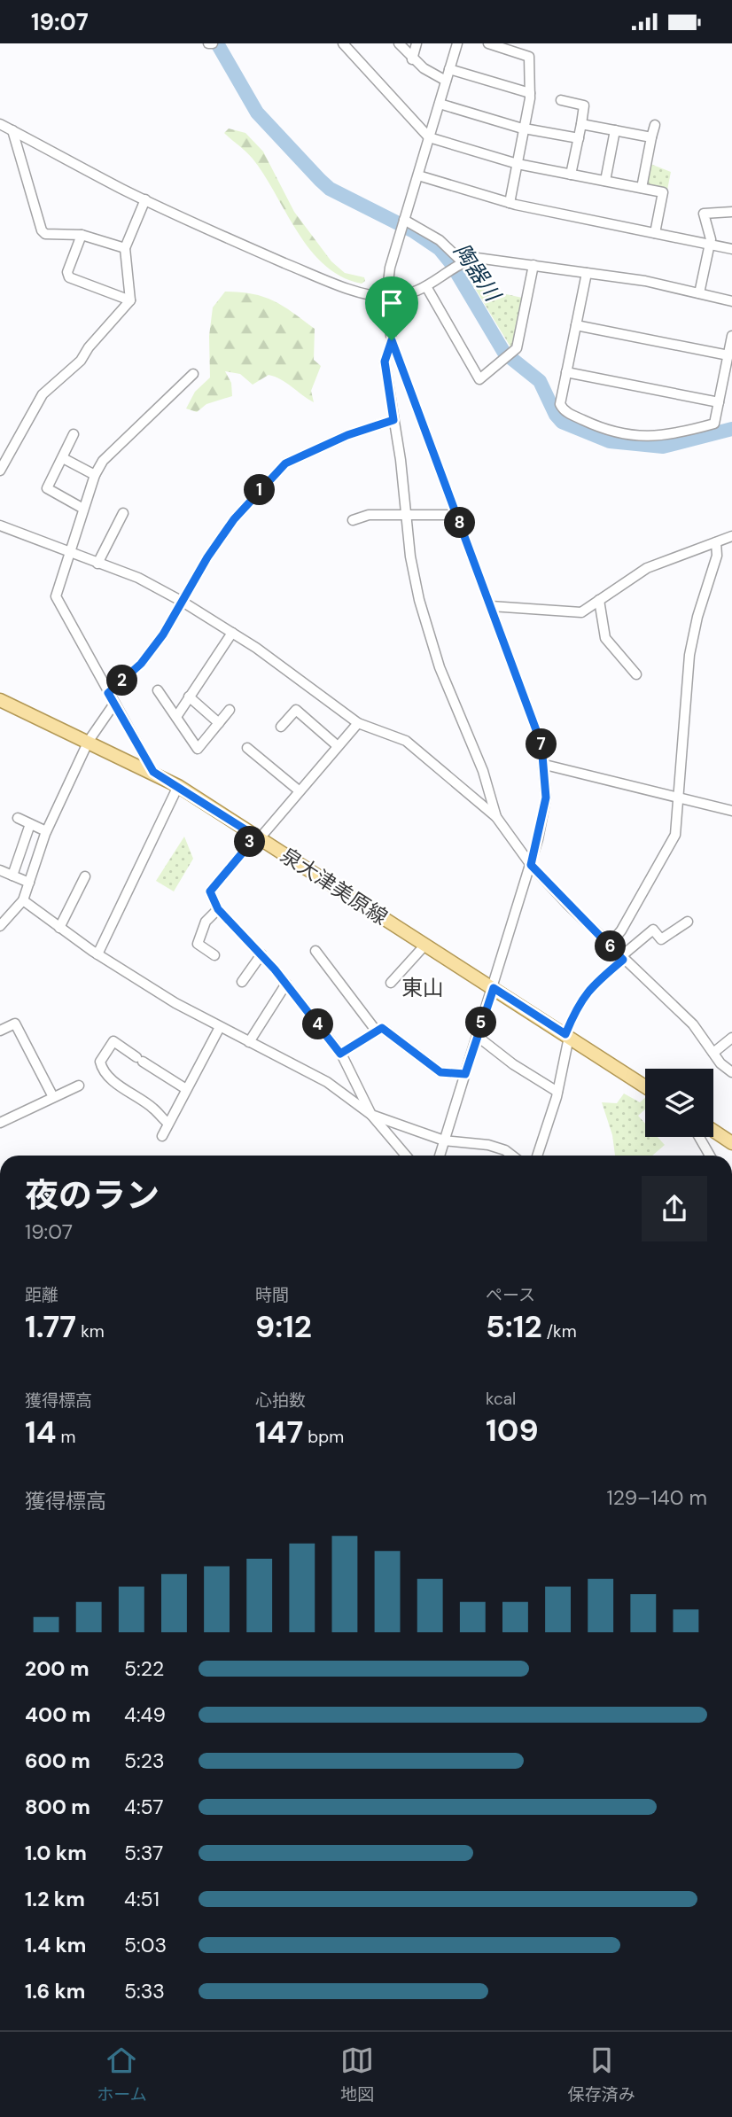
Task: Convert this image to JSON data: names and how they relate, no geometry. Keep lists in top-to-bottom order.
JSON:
{
  "streets": {
    "main road": ["泉大津美原線"]
  },
  "districts": ["東山"],
  "water": ["陶器川"],
  "page": {
    "status": "19:07",
    "pins": [
      "1",
      "8",
      "2",
      "7",
      "3",
      "6",
      "5",
      "4"
    ],
    "heading": ["夜のラン", "19:07"],
    "stats": [
      ["距離", "1.77 km"],
      ["時間", "9:12"],
      ["ペース", "5:12 /km"],
      ["獲得標高", "14 m"],
      ["心拍数", "147 bpm"],
      ["kcal", "109"]
    ],
    "chart": ["獲得標高", "129–140 m"],
    "list": [
      {
        "name": "200 m",
        "note": "5:22"
      },
      {
        "name": "400 m",
        "note": "4:49"
      },
      {
        "name": "600 m",
        "note": "5:23"
      },
      {
        "name": "800 m",
        "note": "4:57"
      },
      {
        "name": "1.0 km",
        "note": "5:37"
      },
      {
        "name": "1.2 km",
        "note": "4:51"
      },
      {
        "name": "1.4 km",
        "note": "5:03"
      },
      {
        "name": "1.6 km",
        "note": "5:33"
      }
    ],
    "tabs": ["ホーム", "地図", "保存済み"]
  }
}
